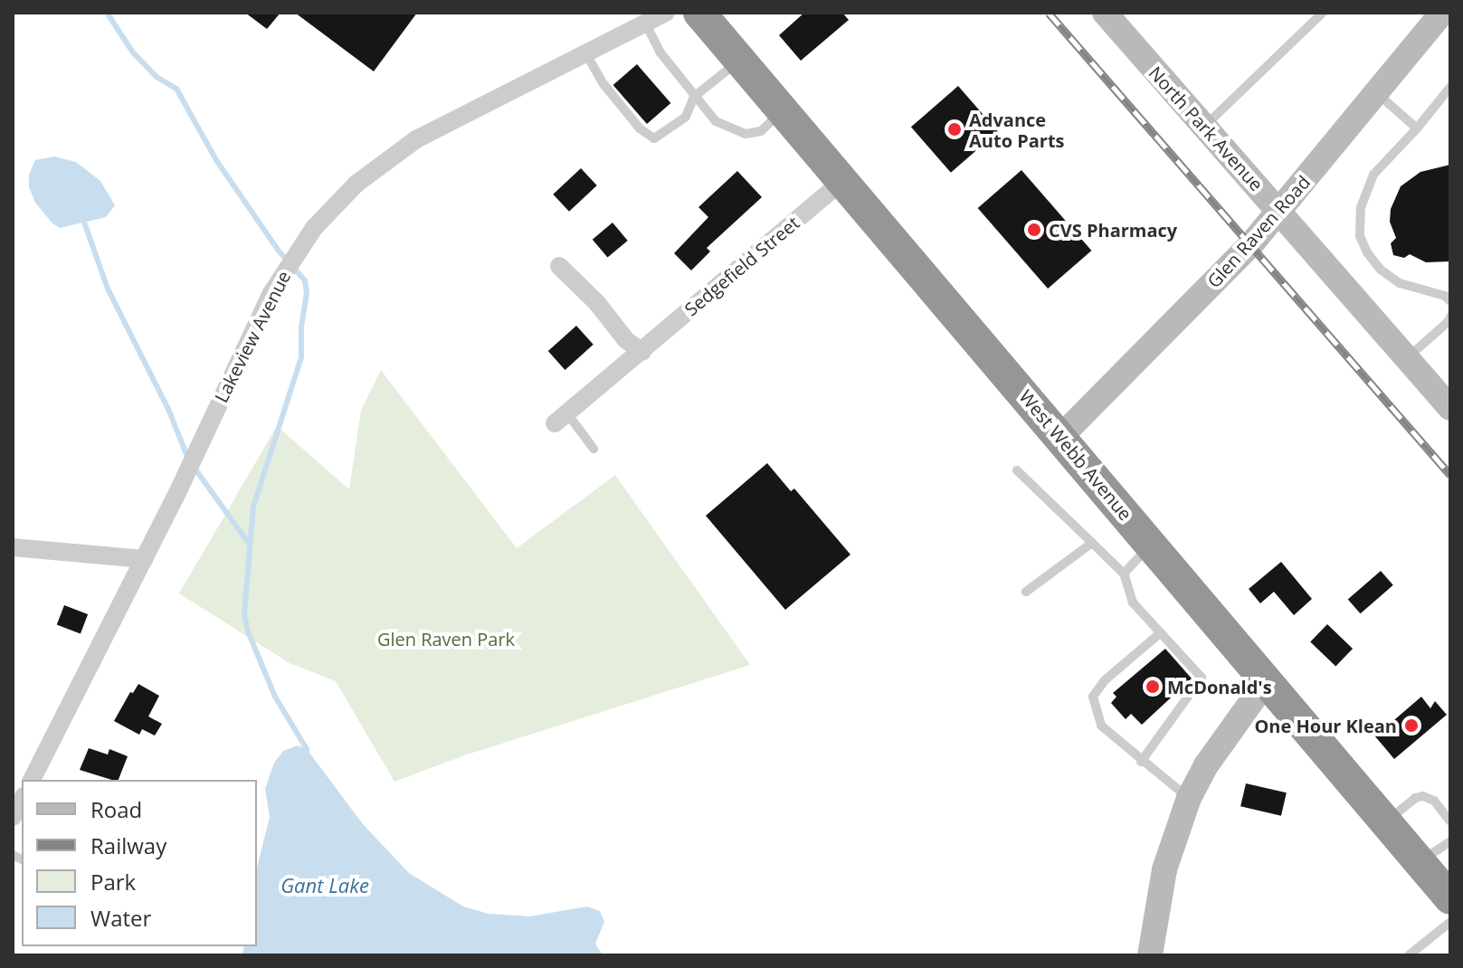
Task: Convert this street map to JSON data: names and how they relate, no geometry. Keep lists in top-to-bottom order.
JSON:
{
  "streets": {
    "highway": ["West Webb Avenue"],
    "street": [
      "North Park Avenue",
      "Glen Raven Road",
      "Sedgefield Street",
      "Lakeview Avenue"
    ]
  },
  "crossings": [
    ["North Park Avenue", "Glen Raven Road"],
    ["Glen Raven Road", "West Webb Avenue"],
    ["Sedgefield Street", "West Webb Avenue"]
  ],
  "water": ["Gant Lake"],
  "parks": ["Glen Raven Park"],
  "places": [
    "Advance Auto Parts",
    "CVS Pharmacy",
    "McDonald's",
    "One Hour Klean"
  ],
  "legend": [
    "Road",
    "Railway",
    "Park",
    "Water"
  ]
}
